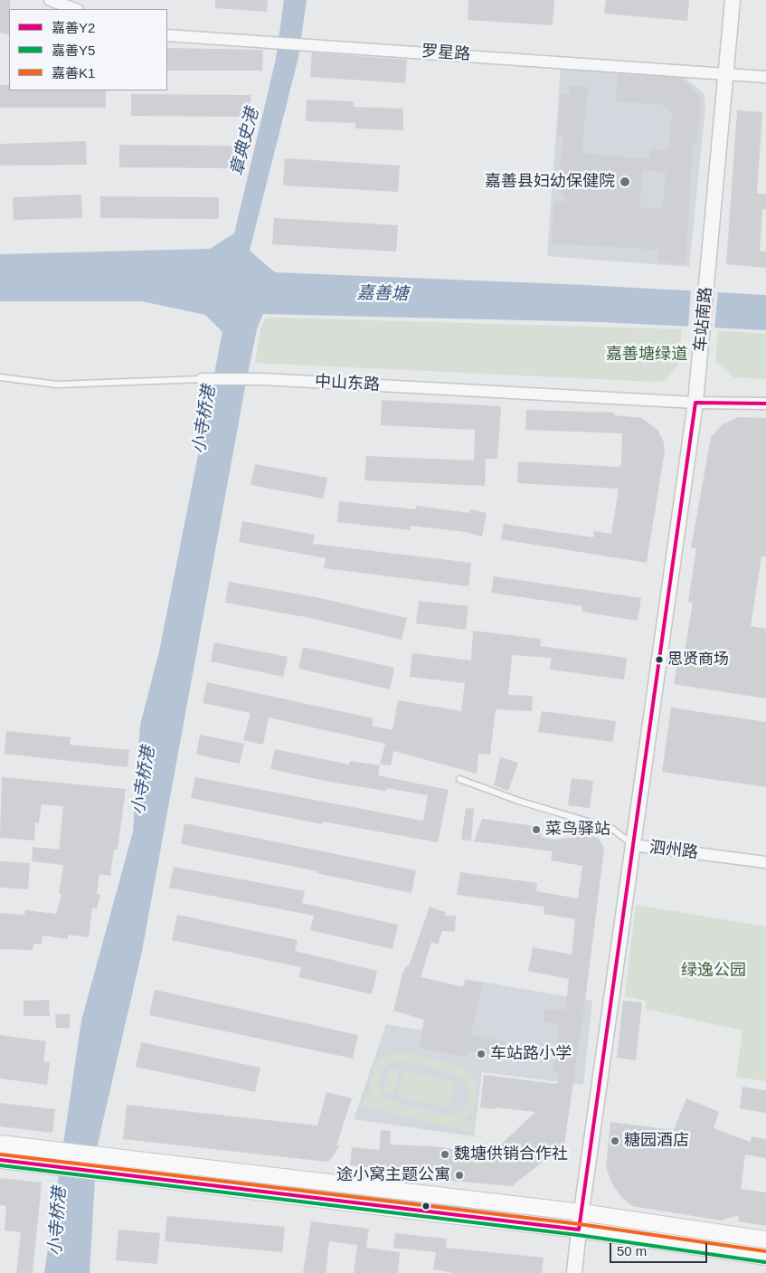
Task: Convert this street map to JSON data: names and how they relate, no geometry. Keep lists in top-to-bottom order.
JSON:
{
  "streets": {
    "street": [
      "罗星路",
      "车站南路",
      "中山东路",
      "泗州路"
    ]
  },
  "crossings": [
    ["罗星路", "车站南路"],
    ["车站南路", "中山东路"],
    ["车站南路", "泗州路"]
  ],
  "water": ["章典史港", "嘉善塘", "小寺桥港"],
  "parks": ["嘉善塘绿道", "绿逸公园"],
  "places": [
    "嘉善县妇幼保健院",
    "思贤商场",
    "菜鸟驿站",
    "车站路小学",
    "糖园酒店",
    "魏塘供销合作社",
    "途小窝主题公寓"
  ],
  "lines": ["transit line 嘉善Y2", "transit line 嘉善K1", "transit line 嘉善Y5"],
  "legend": ["嘉善Y2", "嘉善Y5", "嘉善K1"],
  "scale_bar": "50 m"
}
